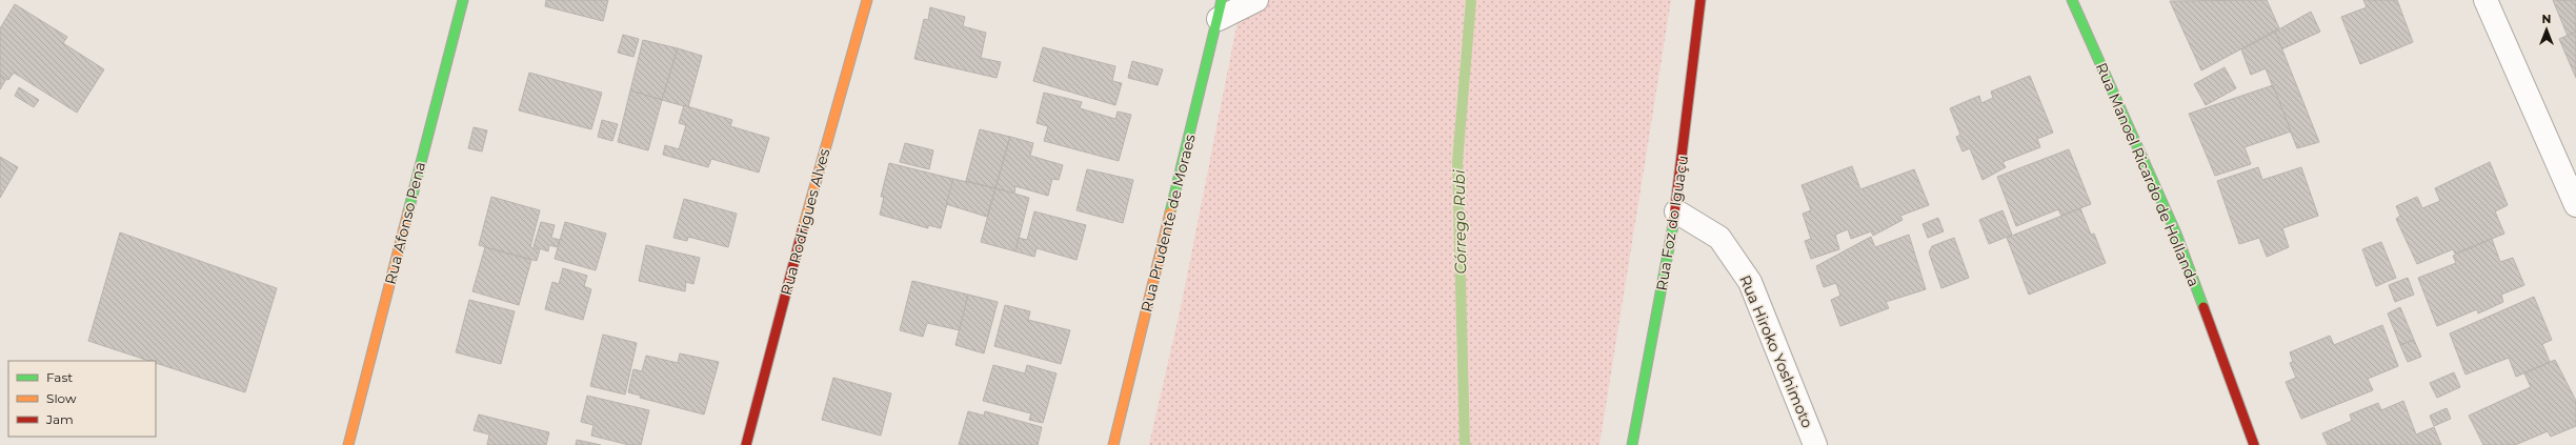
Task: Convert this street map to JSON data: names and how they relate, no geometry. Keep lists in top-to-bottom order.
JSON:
{
  "streets": {
    "street": [
      "Rua Manoel Ricardo de Hollanda",
      "Rua Rodrigues Alves",
      "Rua Afonso Pena",
      "Rua Prudente de Moraes",
      "Rua Foz do Iguaçu",
      "Rua Hiroko Yoshimoto"
    ]
  },
  "crossings": [
    ["Rua Foz do Iguaçu", "Rua Hiroko Yoshimoto"]
  ],
  "water": ["Córrego Rubi"],
  "legend": ["Fast", "Slow", "Jam"],
  "north": "top"
}
